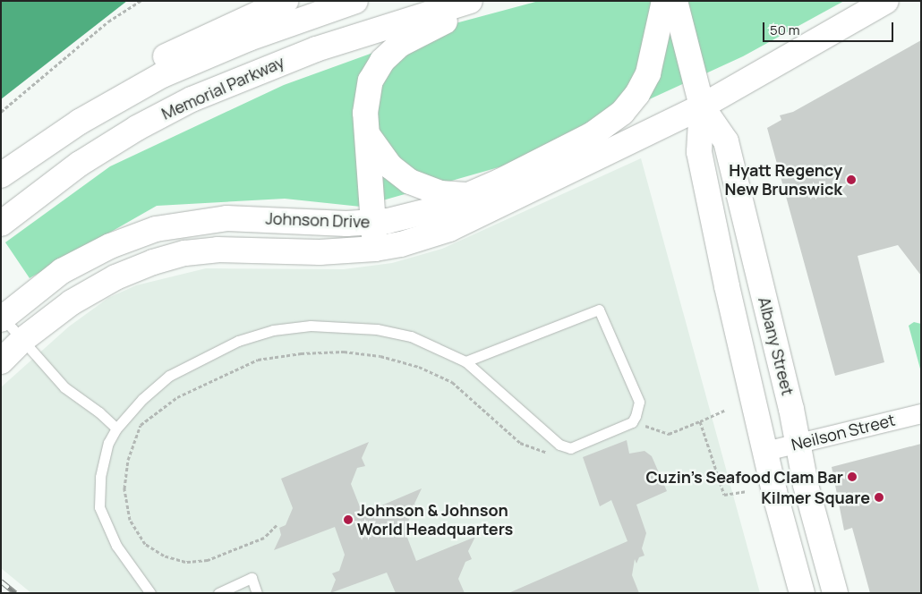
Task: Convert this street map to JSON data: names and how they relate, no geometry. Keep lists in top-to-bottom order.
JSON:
{
  "streets": {
    "main road": ["Memorial Parkway", "Johnson Drive", "Albany Street"],
    "street": ["Neilson Street"]
  },
  "crossings": [
    ["Johnson Drive", "Albany Street"],
    ["Albany Street", "Neilson Street"]
  ],
  "places": [
    "Hyatt Regency New Brunswick",
    "Cuzin's Seafood Clam Bar",
    "Kilmer Square",
    "Johnson & Johnson World Headquarters"
  ],
  "scale_bar": "50 m"
}
